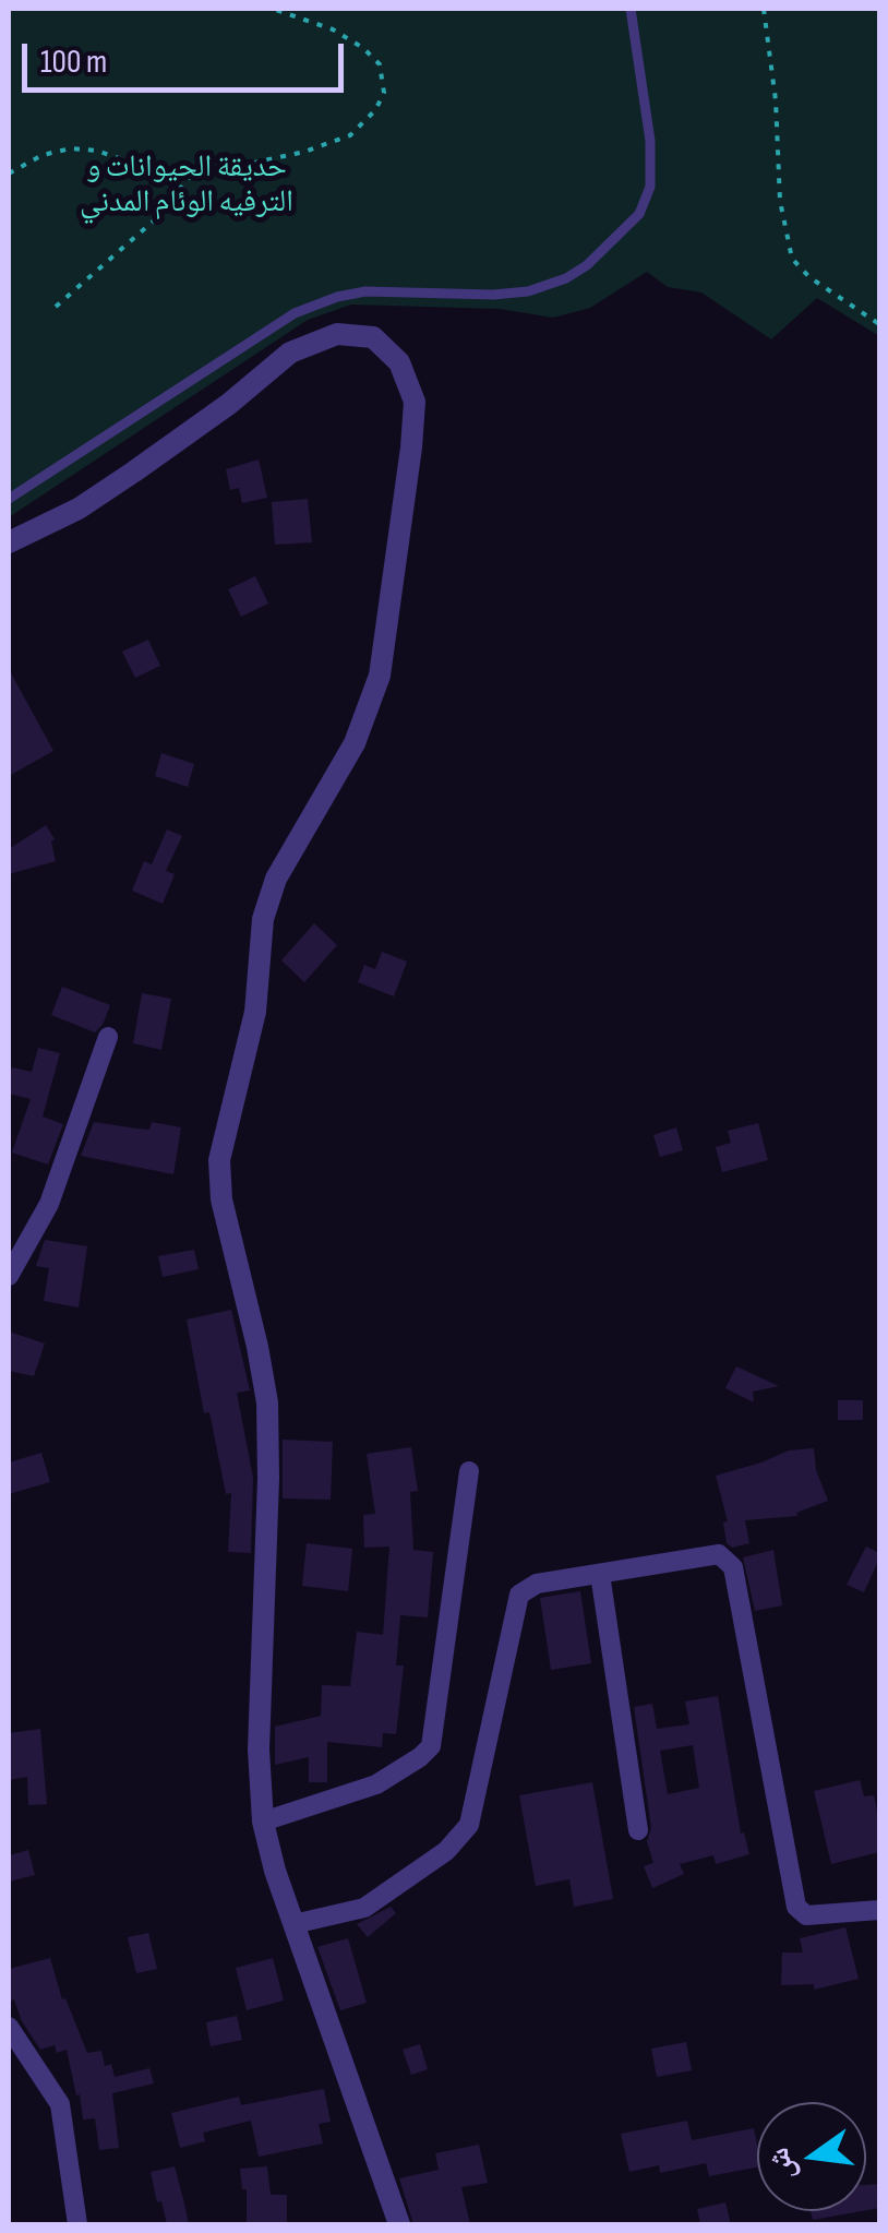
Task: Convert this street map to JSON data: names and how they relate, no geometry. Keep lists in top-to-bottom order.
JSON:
{
  "parks": ["حديقة الحيوانات و الترفيه الوئام المدني"],
  "scale_bar": "100 m",
  "north": "left"
}
